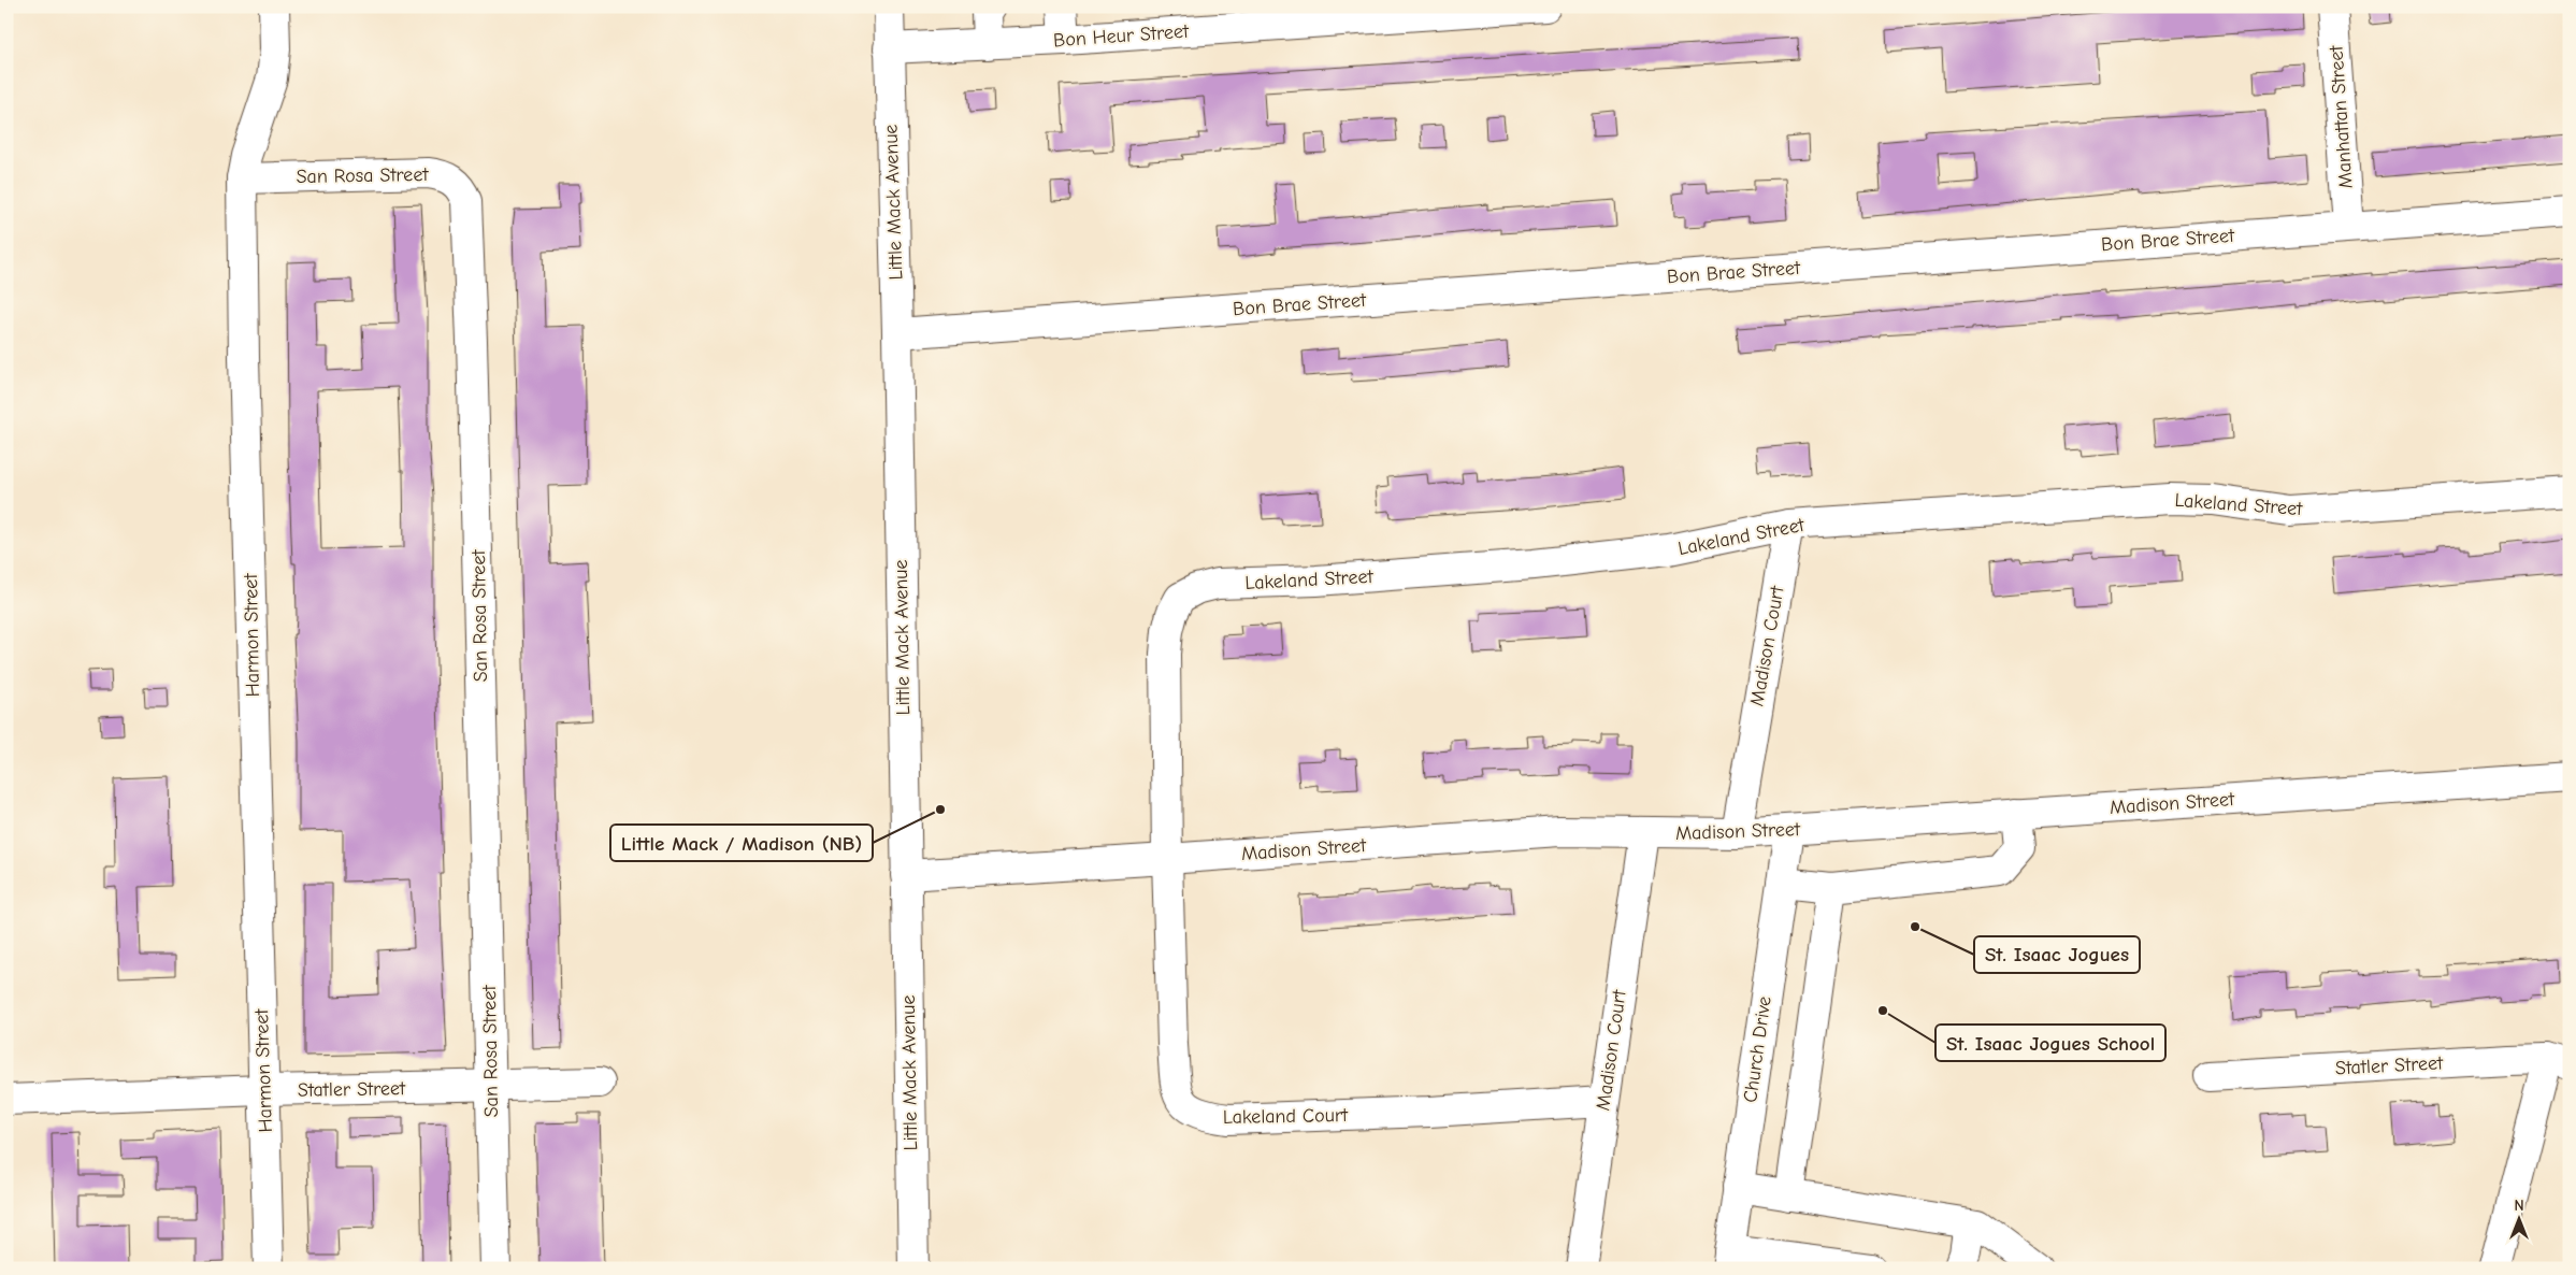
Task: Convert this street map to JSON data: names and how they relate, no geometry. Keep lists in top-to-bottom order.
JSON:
{
  "streets": {
    "street": [
      "Bon Heur Street",
      "Manhattan Street",
      "San Rosa Street",
      "Little Mack Avenue",
      "Bon Brae Street",
      "Lakeland Street",
      "Harmon Street",
      "Madison Court",
      "Madison Street",
      "Church Drive",
      "Statler Street",
      "Lakeland Court"
    ]
  },
  "crossings": [
    ["Bon Heur Street", "Little Mack Avenue"],
    ["Manhattan Street", "Bon Brae Street"],
    ["San Rosa Street", "Harmon Street"],
    ["San Rosa Street", "Statler Street"],
    ["Little Mack Avenue", "Bon Brae Street"],
    ["Little Mack Avenue", "Madison Street"],
    ["Lakeland Street", "Madison Court"],
    ["Lakeland Street", "Madison Street"],
    ["Lakeland Street", "Lakeland Court"],
    ["Harmon Street", "Statler Street"],
    ["Madison Court", "Madison Street"],
    ["Madison Court", "Lakeland Court"],
    ["Madison Street", "Church Drive"],
    ["Madison Street", "Lakeland Court"]
  ],
  "places": ["Little Mack / Madison (NB)", "St. Isaac Jogues", "St. Isaac Jogues School"],
  "north": "top"
}
